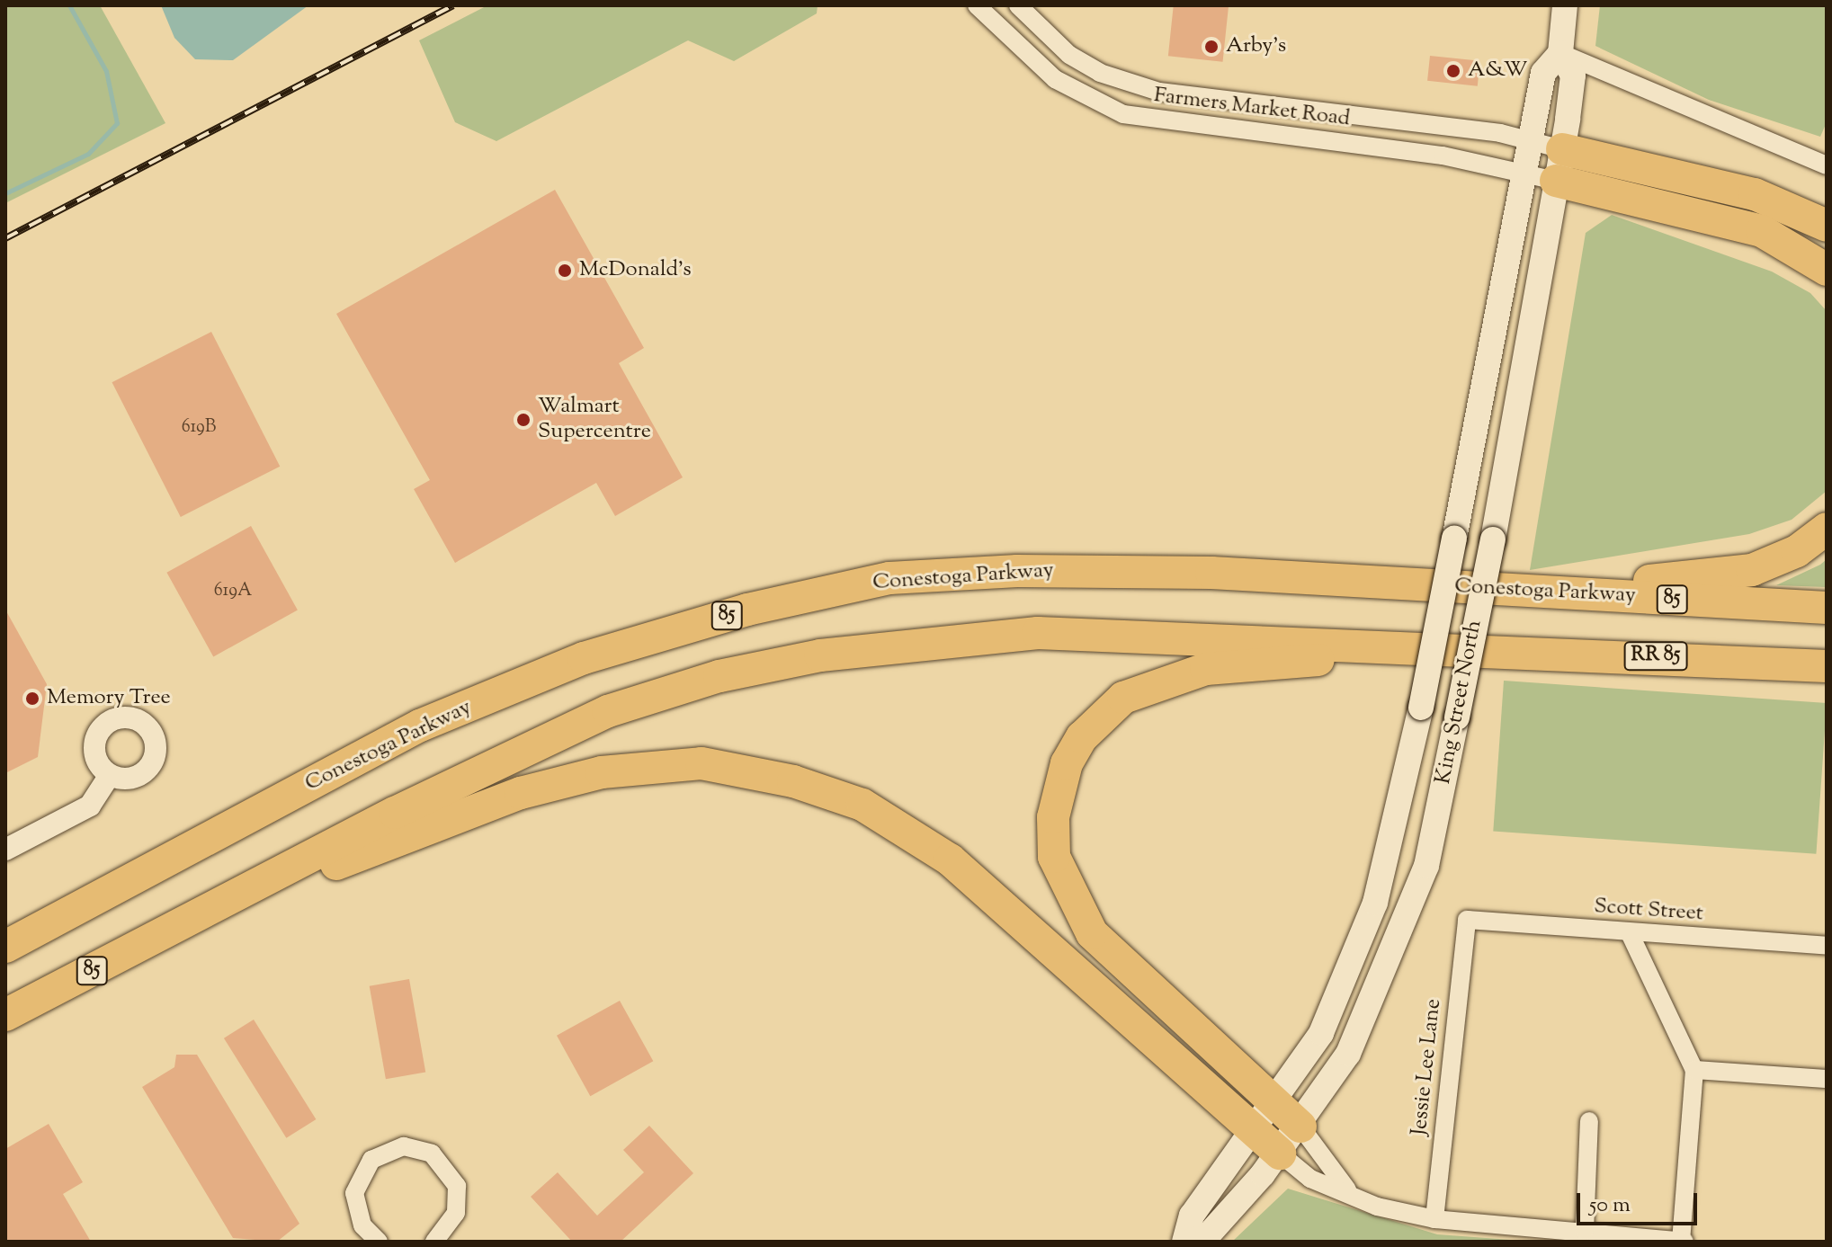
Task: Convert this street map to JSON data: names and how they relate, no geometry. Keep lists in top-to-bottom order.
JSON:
{
  "streets": {
    "highway": ["Conestoga Parkway", "85", "RR 85"],
    "main road": ["King Street North"],
    "street": ["Farmers Market Road", "Scott Street", "Jessie Lee Lane"]
  },
  "crossings": [
    ["Farmers Market Road", "King Street North"],
    ["85", "RR 85"],
    ["Scott Street", "Jessie Lee Lane"]
  ],
  "places": [
    "Arby's",
    "A&W",
    "McDonald's",
    "Walmart Supercentre",
    "Memory Tree"
  ],
  "house_numbers": ["619B", "619A"],
  "scale_bar": "50 m"
}
